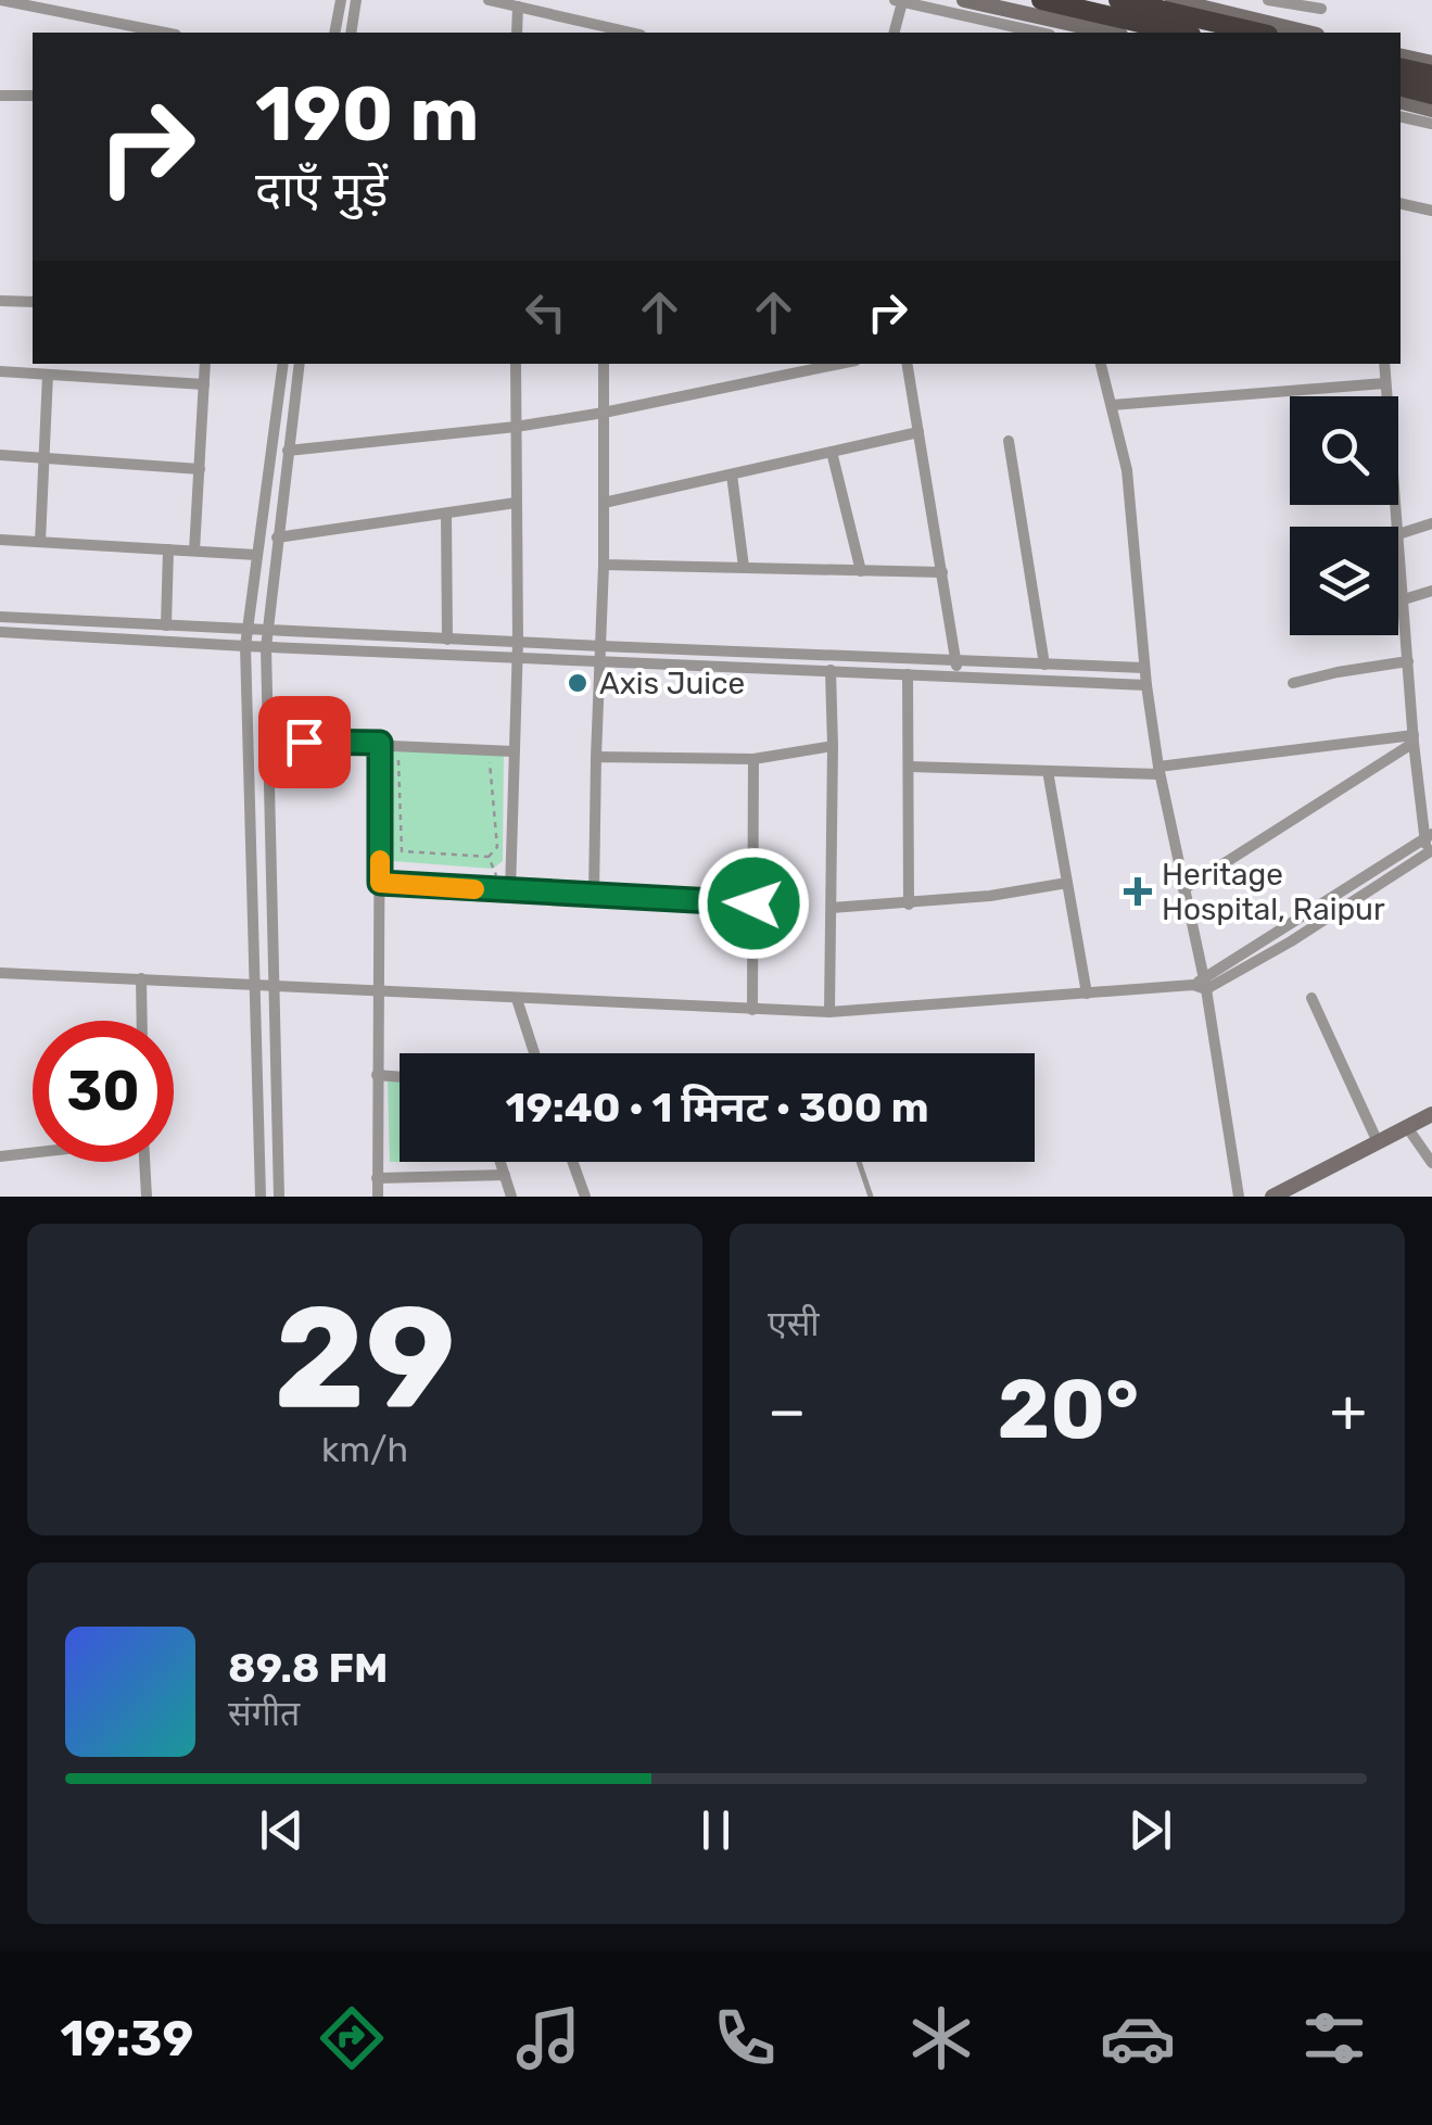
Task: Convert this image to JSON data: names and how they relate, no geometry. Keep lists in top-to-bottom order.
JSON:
{
  "places": {
    "other": ["Axis Juice"],
    "health": ["Heritage Hospital, Raipur"]
  },
  "page": {
    "turn": ["190 m", "दाएँ मुड़ें"],
    "limit": "30",
    "trip": "19:40 · 1 मिनट · 300 m",
    "tile": [
      ["29", "km/h"],
      "एसी"
    ],
    "heat": ["−", "20°", "+"],
    "song": ["89.8 FM", "संगीत"],
    "tabs": "19:39"
  }
}
